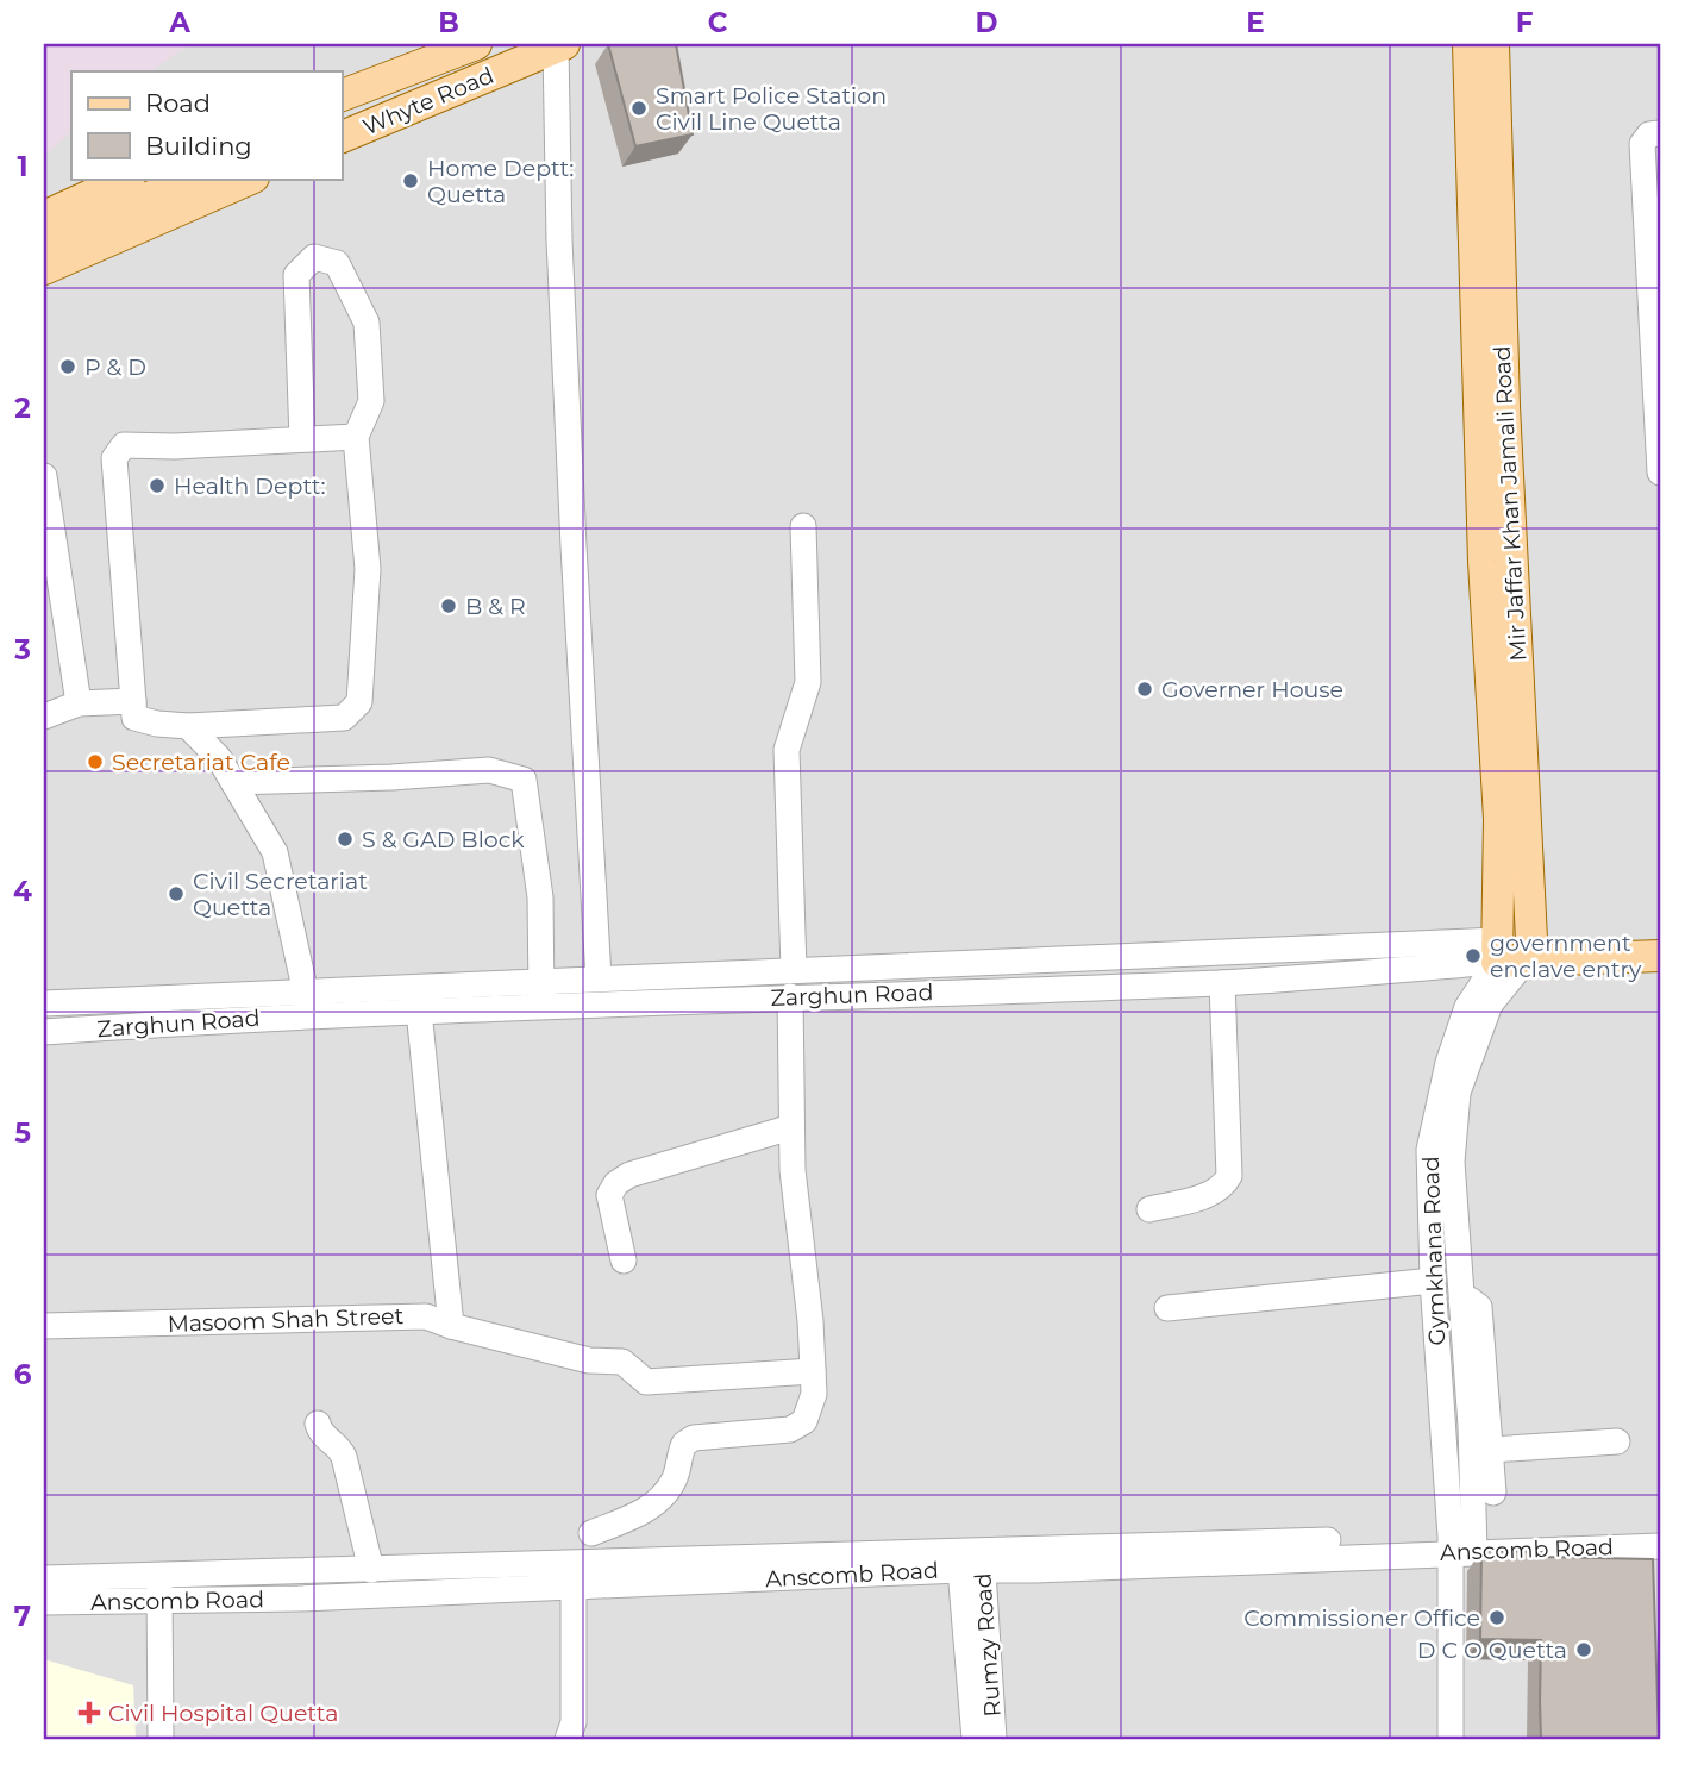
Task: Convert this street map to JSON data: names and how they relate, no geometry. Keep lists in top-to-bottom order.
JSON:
{
  "streets": {
    "main road": ["Whyte Road", "Mir Jaffar Khan Jamali Road", "Zarghun Road"],
    "street": [
      "Gymkhana Road",
      "Masoom Shah Street",
      "Anscomb Road",
      "Rumzy Road"
    ]
  },
  "crossings": [
    ["Mir Jaffar Khan Jamali Road", "Zarghun Road"],
    ["Mir Jaffar Khan Jamali Road", "Gymkhana Road"],
    ["Zarghun Road", "Gymkhana Road"],
    ["Gymkhana Road", "Anscomb Road"],
    ["Anscomb Road", "Rumzy Road"]
  ],
  "places": {
    "other": [
      "Smart Police Station Civil Line Quetta",
      "Home Deptt: Quetta",
      "P & D",
      "Health Deptt:",
      "B & R",
      "Governer House",
      "Secretariat Cafe",
      "S & GAD Block",
      "Civil Secretariat Quetta",
      "government enclave entry",
      "Commissioner Office",
      "D C O Quetta"
    ],
    "health": ["Civil Hospital Quetta"]
  },
  "legend": ["Road", "Building"],
  "grid": {
    "columns": [
      "A",
      "B",
      "C",
      "D",
      "E",
      "F"
    ],
    "rows": [
      "1",
      "2",
      "3",
      "4",
      "5",
      "6",
      "7"
    ]
  }
}
